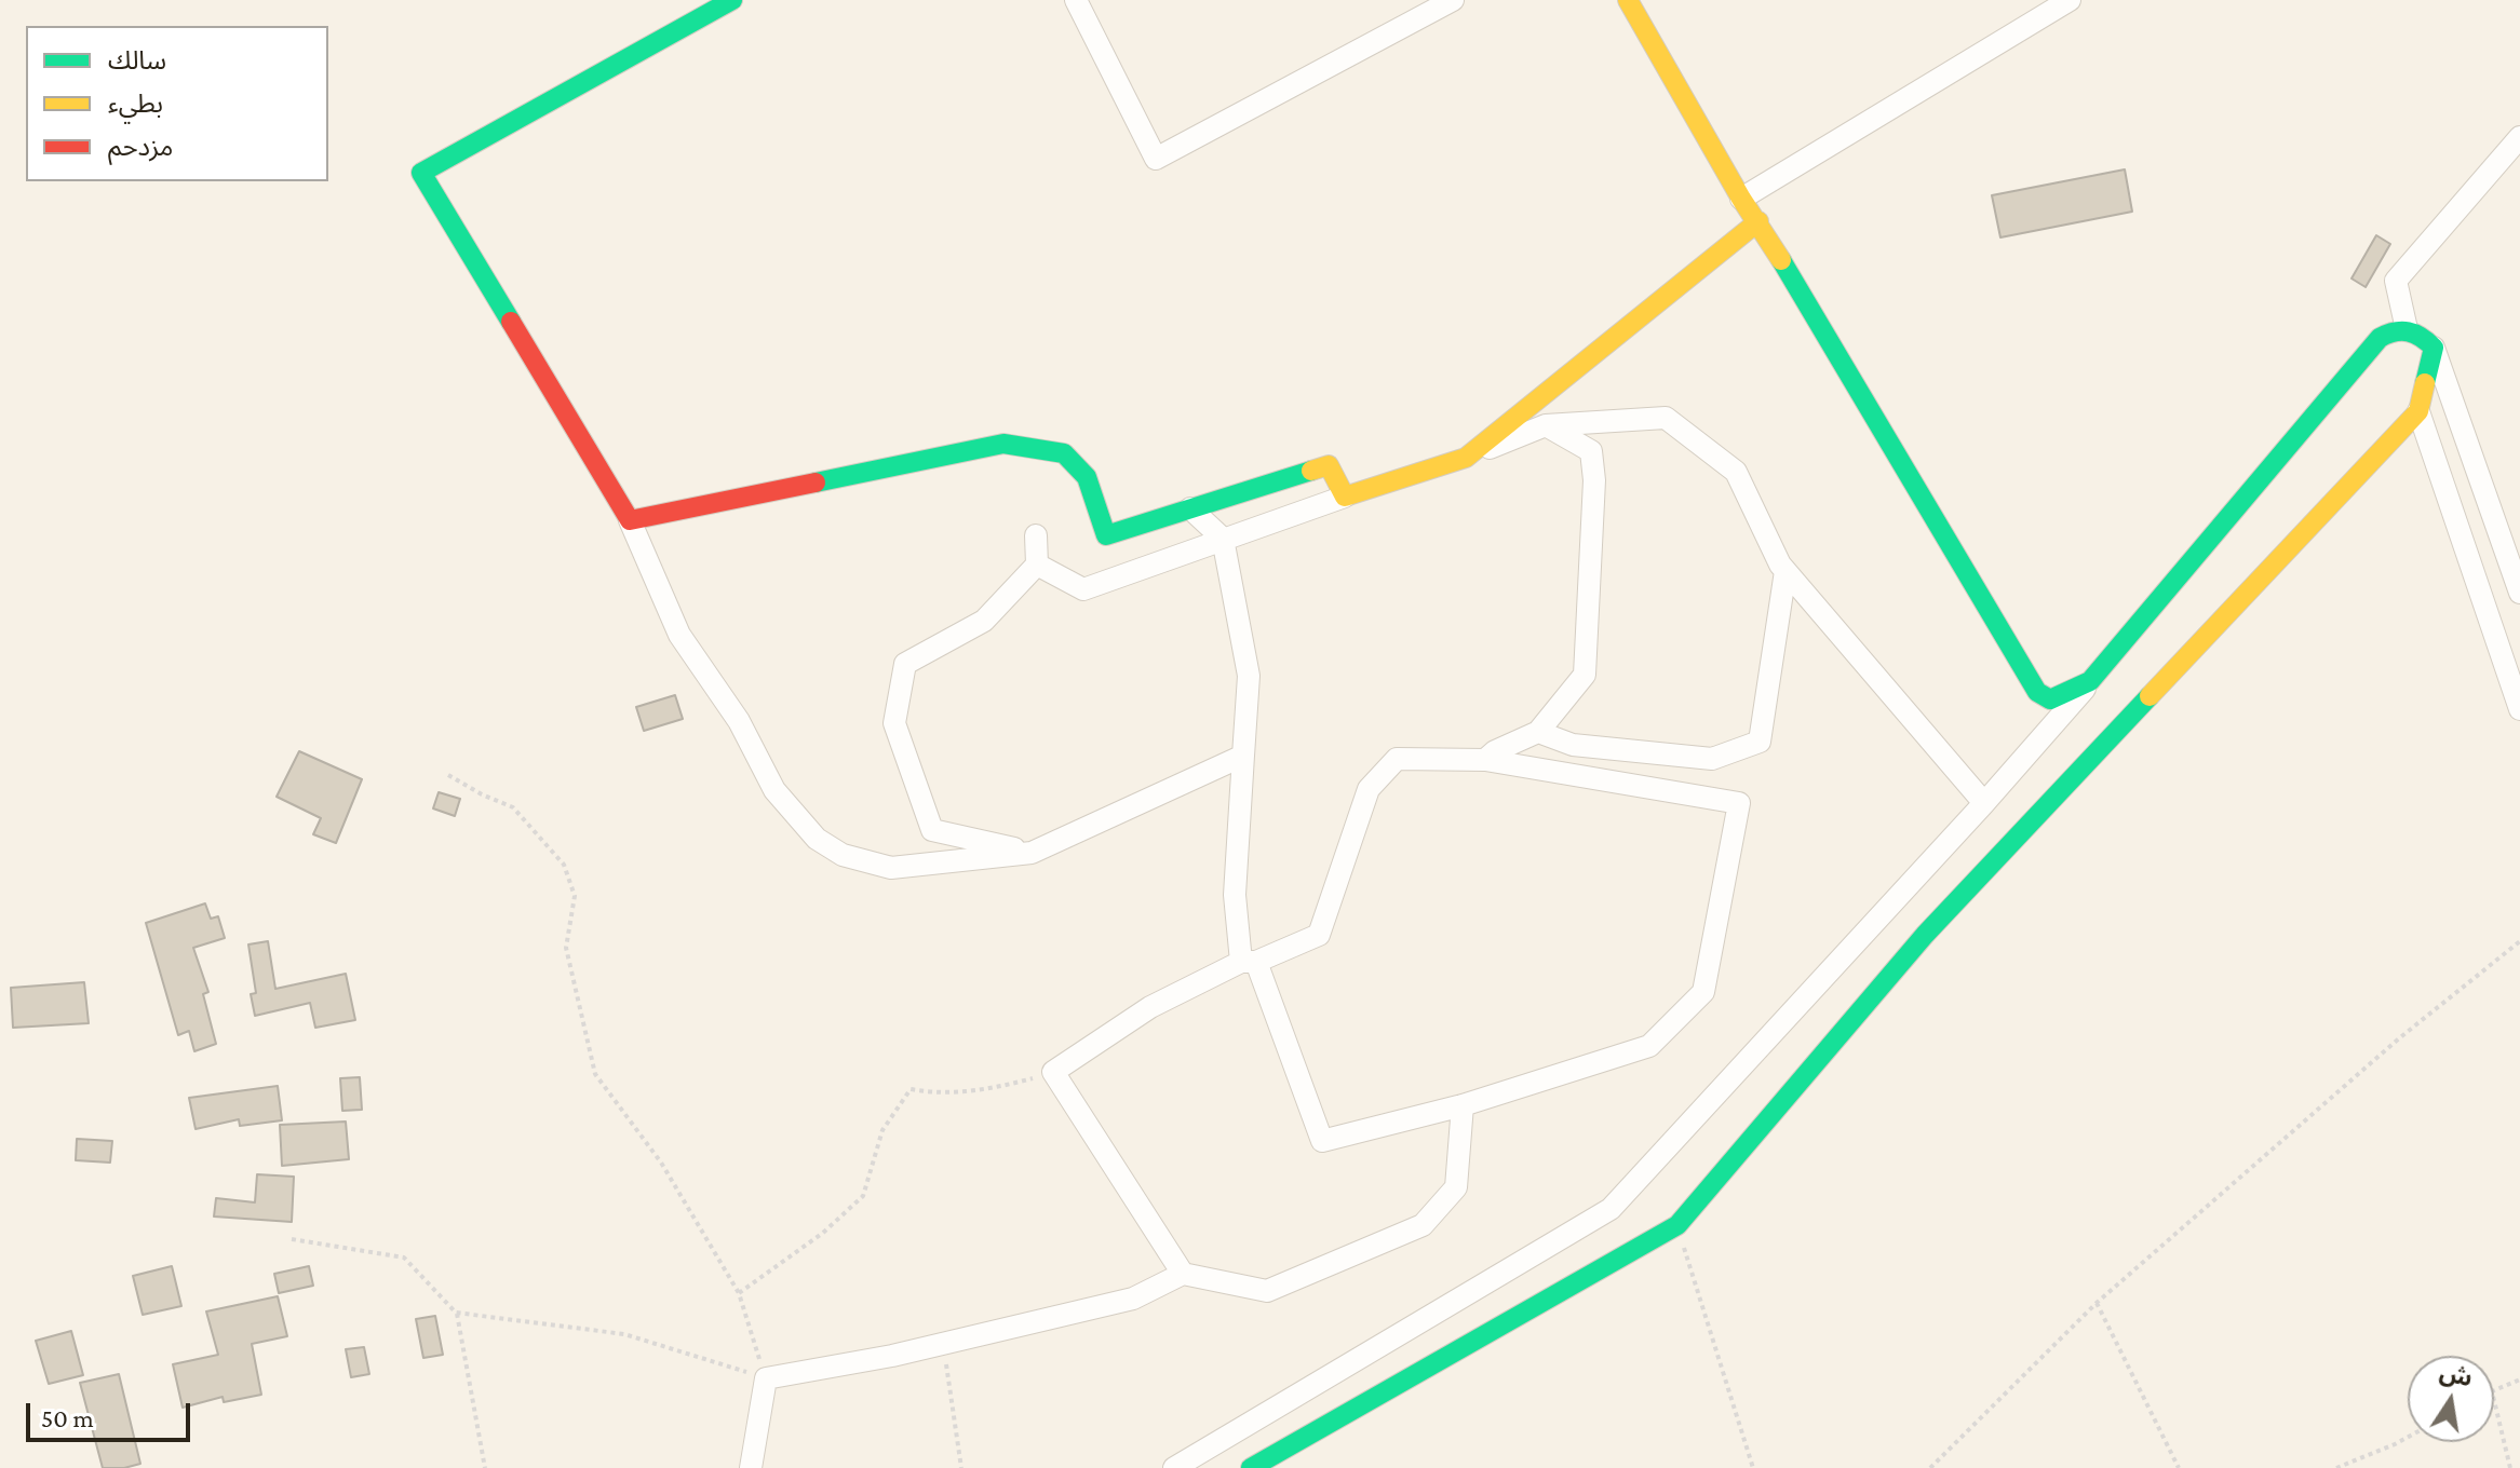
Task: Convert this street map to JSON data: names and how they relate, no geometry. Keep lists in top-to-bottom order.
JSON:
{
  "legend": ["سالك", "بطيء", "مزدحم"],
  "scale_bar": "50 m",
  "north": "top"
}
